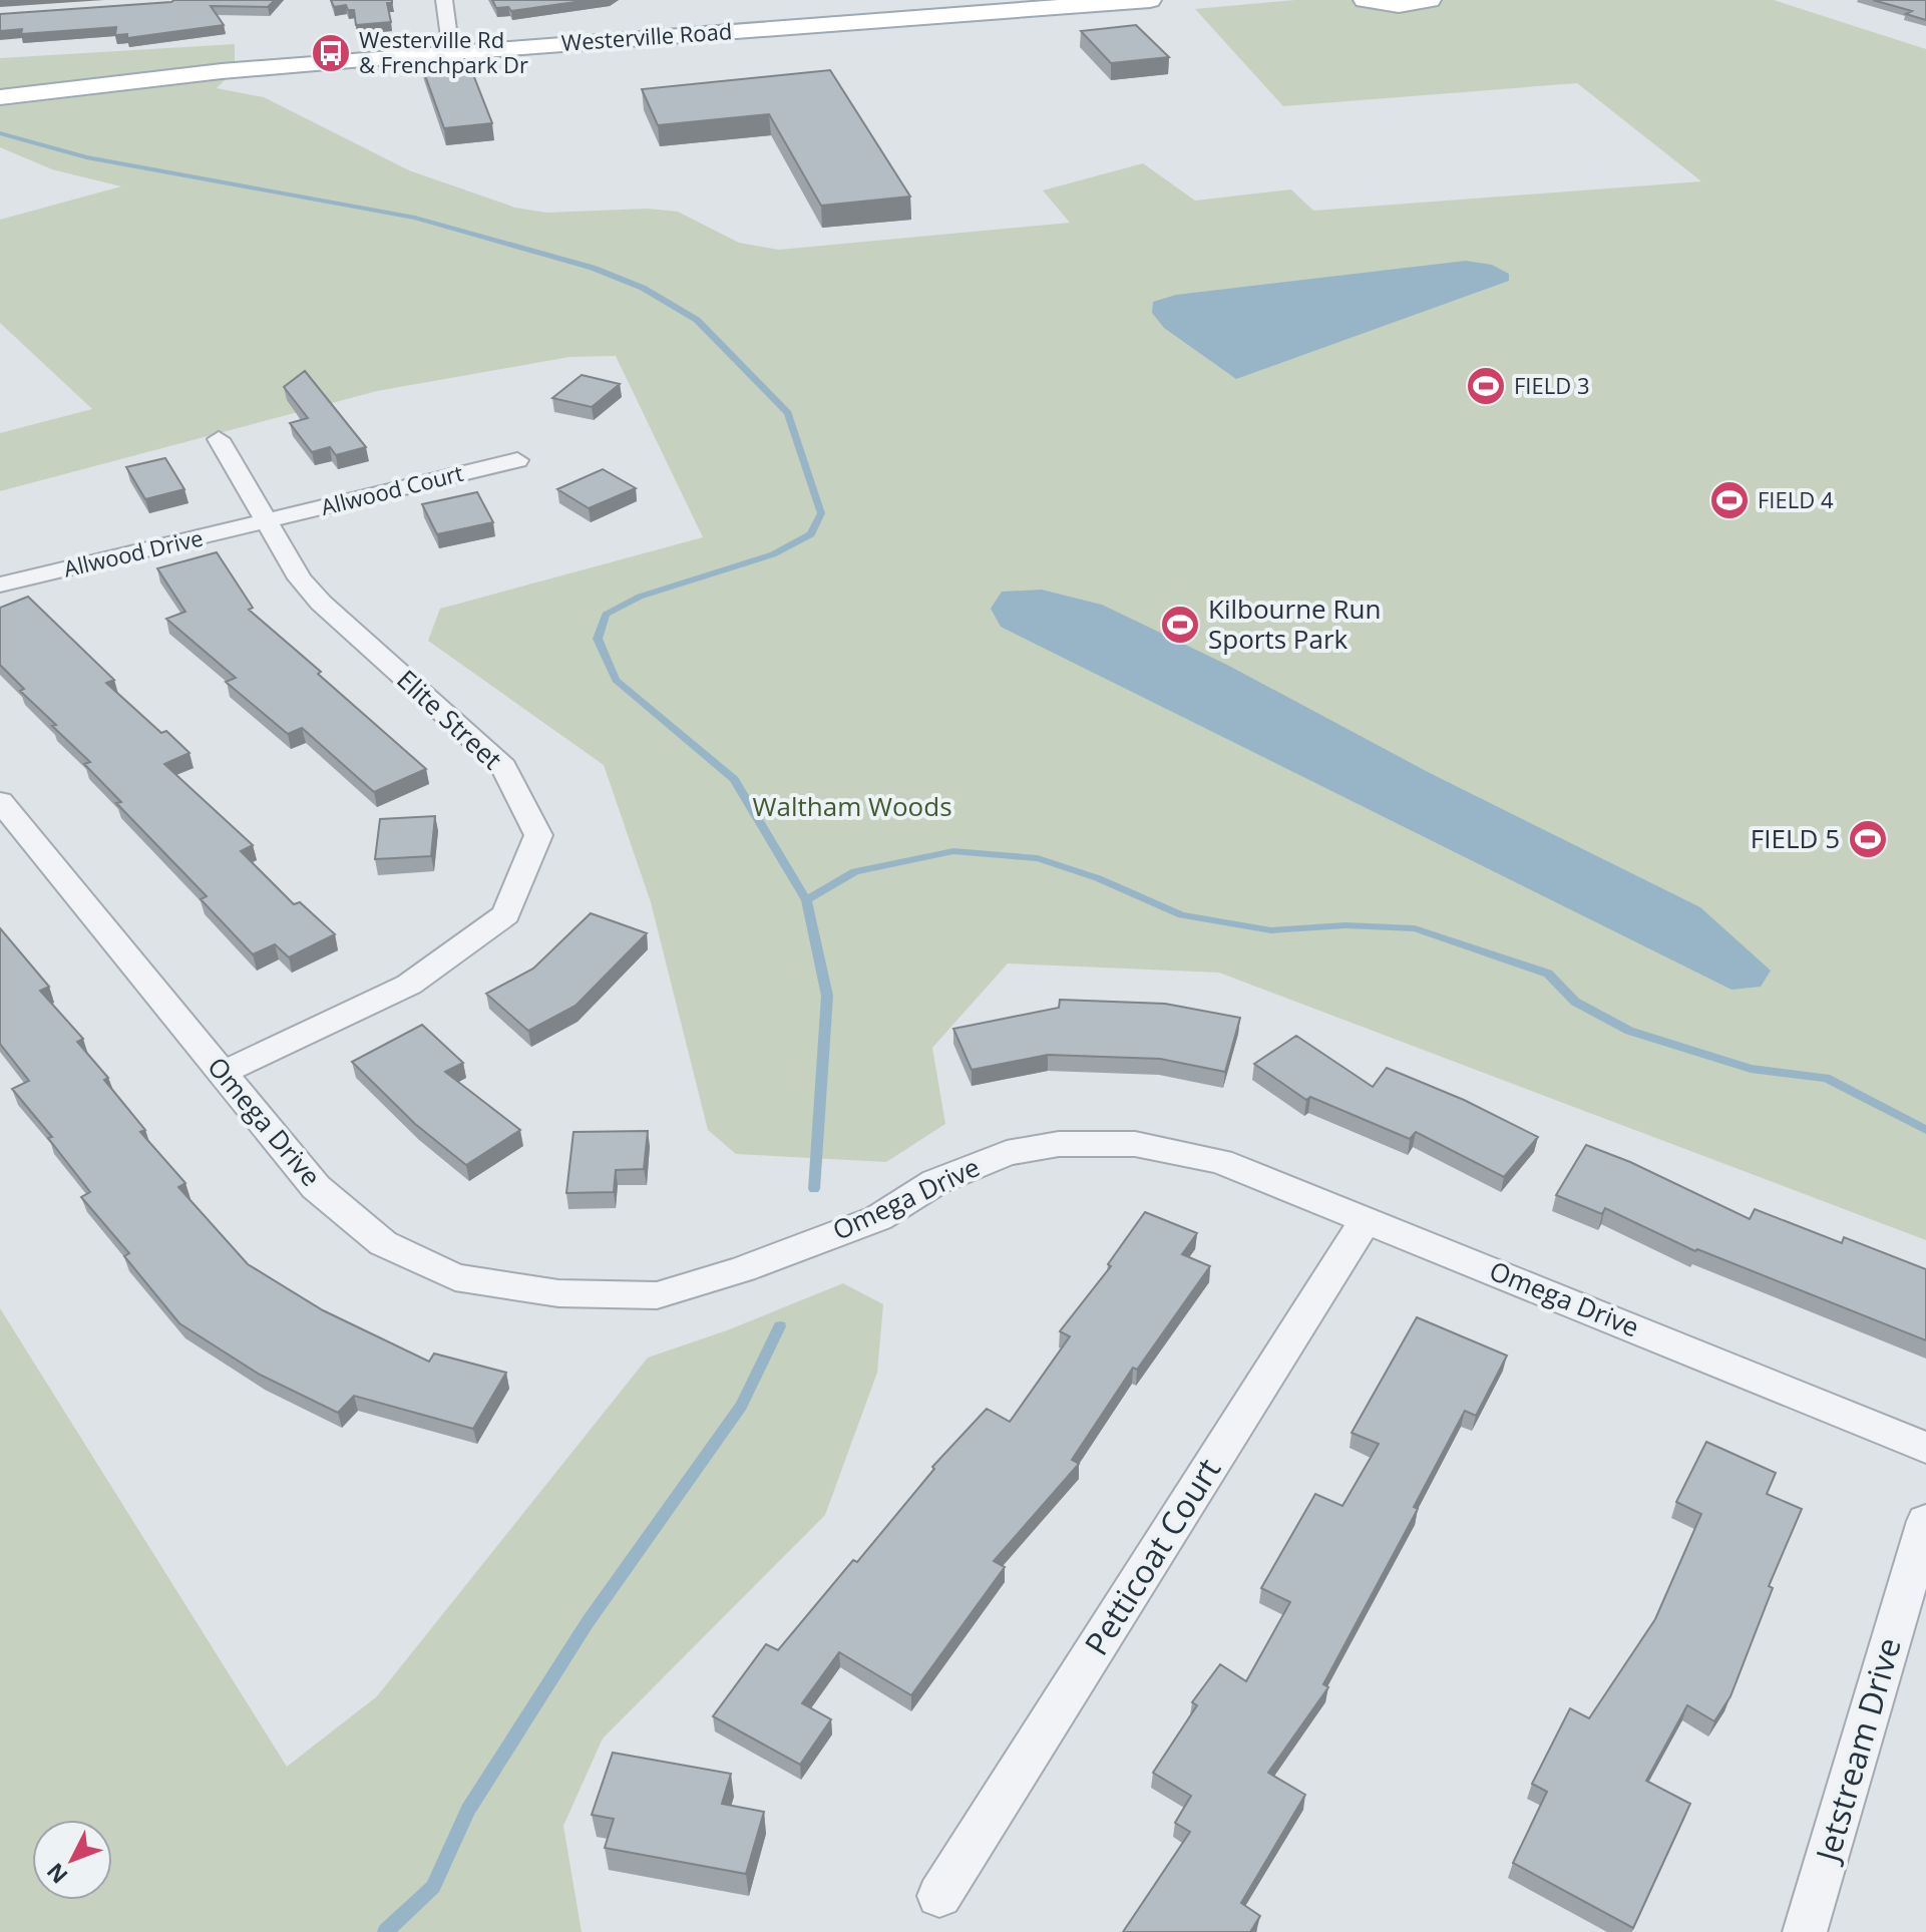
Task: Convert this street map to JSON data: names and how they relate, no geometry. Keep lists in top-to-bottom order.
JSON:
{
  "streets": {
    "main road": ["Westerville Road"],
    "street": [
      "Allwood Court",
      "Allwood Drive",
      "Elite Street",
      "Omega Drive",
      "Petticoat Court",
      "Jetstream Drive"
    ]
  },
  "crossings": [
    ["Allwood Court", "Allwood Drive"],
    ["Allwood Court", "Elite Street"],
    ["Allwood Drive", "Elite Street"],
    ["Elite Street", "Omega Drive"],
    ["Omega Drive", "Petticoat Court"]
  ],
  "parks": ["Waltham Woods"],
  "places": {
    "bus stop": ["Westerville Rd & Frenchpark Dr"],
    "sports": [
      "FIELD 3",
      "FIELD 4",
      "Kilbourne Run Sports Park",
      "FIELD 5"
    ]
  },
  "north": "bottom left"
}
